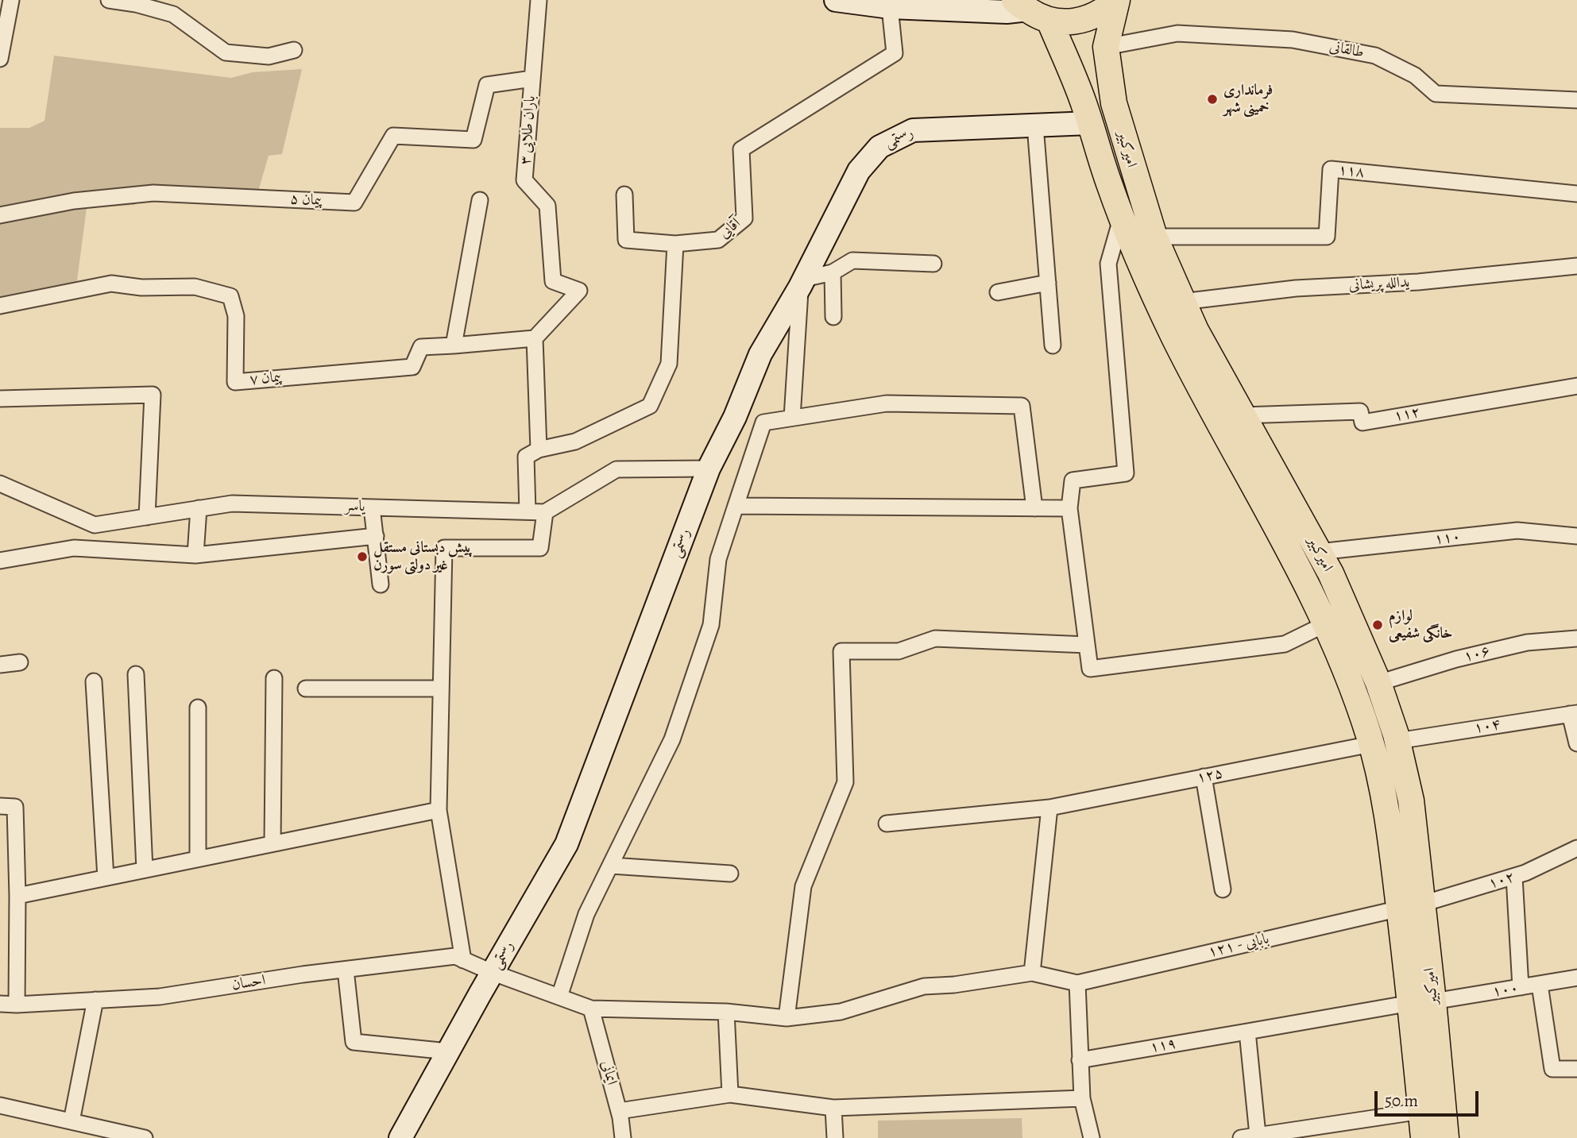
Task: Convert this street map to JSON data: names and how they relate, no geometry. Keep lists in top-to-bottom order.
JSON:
{
  "streets": {
    "main road": ["امیرکبیر"],
    "street": [
      "طالقانی",
      "باران طلایی ۳",
      "رستمی",
      "۱۱۸",
      "پیمان ۵",
      "آقایی",
      "یدالله پریشانی",
      "پیمان ۷",
      "۱۱۲",
      "یاسر",
      "۱۱۰",
      "۱۰۶",
      "۱۰۴",
      "۱۲۵",
      "۱۰۲",
      "بابایی - ۱۲۱",
      "احسان",
      "۱۰۰",
      "۱۱۹",
      "ایمانی"
    ]
  },
  "crossings": [
    ["طالقانی", "امیرکبیر"],
    ["باران طلایی ۳", "پیمان ۵"],
    ["رستمی", "امیرکبیر"],
    ["رستمی", "احسان"],
    ["امیرکبیر", "۱۱۸"],
    ["امیرکبیر", "یدالله پریشانی"],
    ["امیرکبیر", "۱۱۲"],
    ["امیرکبیر", "۱۱۰"],
    ["امیرکبیر", "۱۰۶"],
    ["امیرکبیر", "۱۰۴"],
    ["امیرکبیر", "۱۲۵"],
    ["امیرکبیر", "۱۰۲"],
    ["امیرکبیر", "بابایی - ۱۲۱"],
    ["امیرکبیر", "۱۰۰"],
    ["امیرکبیر", "۱۱۹"],
    ["۱۰۲", "بابایی - ۱۲۱"],
    ["احسان", "ایمانی"],
    ["۱۰۰", "۱۱۹"]
  ],
  "places": ["فرمانداری خمینی شهر", "پیش دبستانی مستقل غیر دولتی سورن", "لوازم خانگی شفیعی"],
  "scale_bar": "50 m"
}
